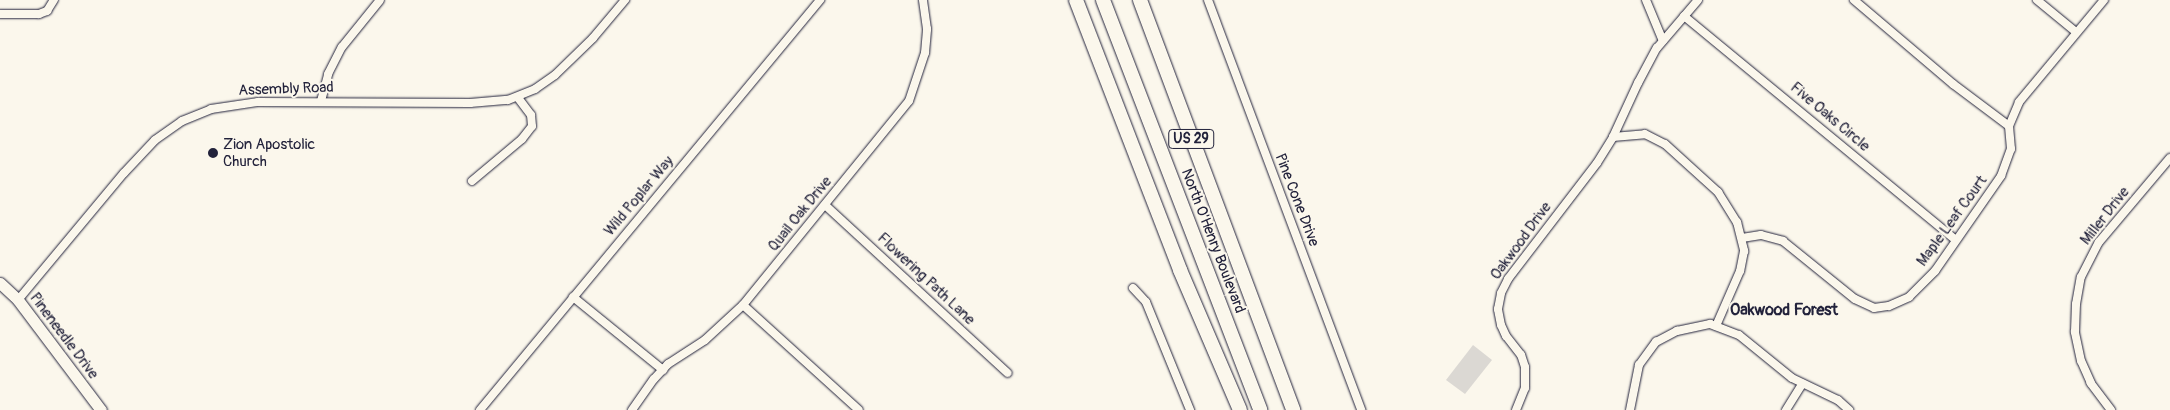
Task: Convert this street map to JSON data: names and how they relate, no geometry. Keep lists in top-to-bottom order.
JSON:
{
  "streets": {
    "highway": ["US 29", "North O'Henry Boulevard"],
    "street": [
      "Assembly Road",
      "Five Oaks Circle",
      "Wild Poplar Way",
      "Pine Cone Drive",
      "Quail Oak Drive",
      "Miller Drive",
      "Maple Leaf Court",
      "Oakwood Drive",
      "Flowering Path Lane",
      "Pineneedle Drive"
    ]
  },
  "crossings": [
    ["Assembly Road", "Pineneedle Drive"],
    ["Five Oaks Circle", "Maple Leaf Court"],
    ["Quail Oak Drive", "Flowering Path Lane"]
  ],
  "districts": ["Oakwood Forest"],
  "places": ["Zion Apostolic Church"]
}
